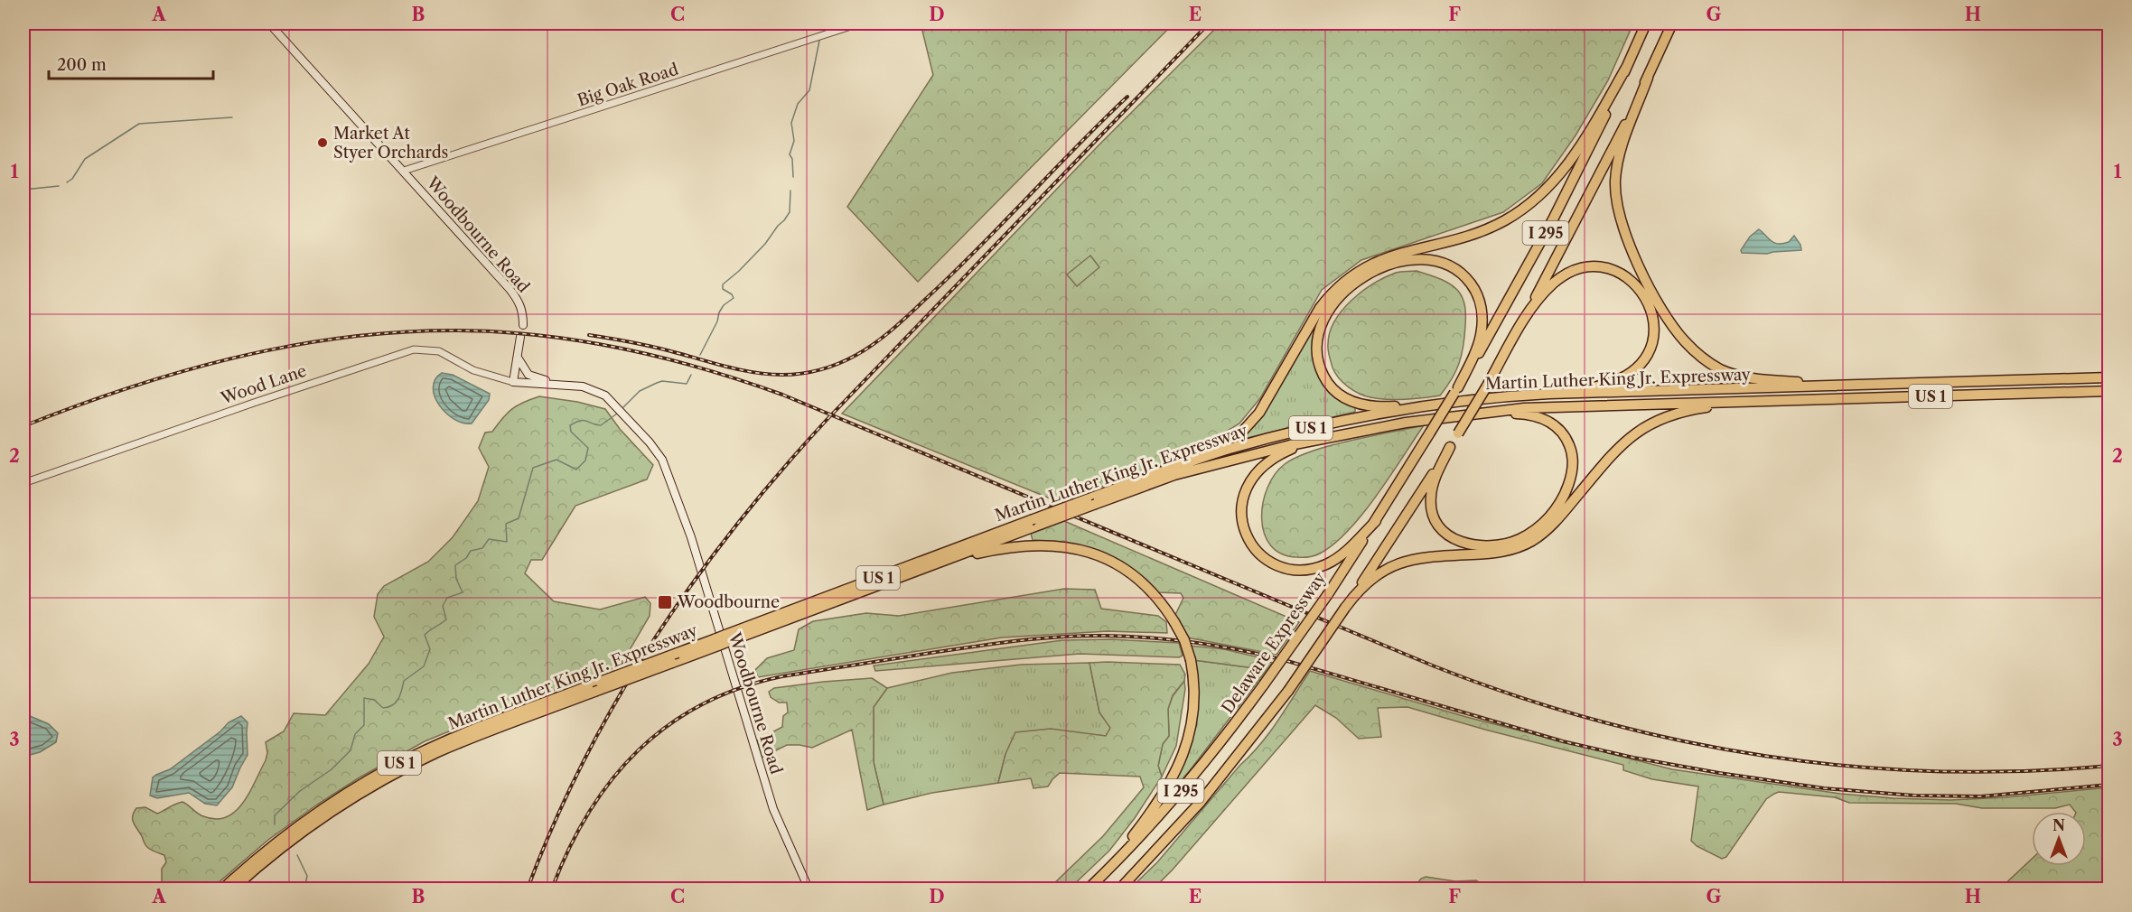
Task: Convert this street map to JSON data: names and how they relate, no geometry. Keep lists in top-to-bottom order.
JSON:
{
  "streets": {
    "highway": [
      "I 295",
      "Martin Luther King Jr. Expressway",
      "US 1",
      "Delaware Expressway"
    ],
    "main road": ["Woodbourne Road"],
    "street": ["Big Oak Road", "Wood Lane"]
  },
  "crossings": [
    ["Big Oak Road", "Woodbourne Road"],
    ["I 295", "Delaware Expressway"],
    ["Woodbourne Road", "Wood Lane"]
  ],
  "places": {
    "other": ["Market At Styer Orchards"],
    "transit": ["Woodbourne"]
  },
  "scale_bar": "200 m",
  "north": "top",
  "grid": {
    "columns": [
      "A",
      "B",
      "C",
      "D",
      "E",
      "F",
      "G",
      "H"
    ],
    "rows": ["1", "2", "3"]
  }
}
